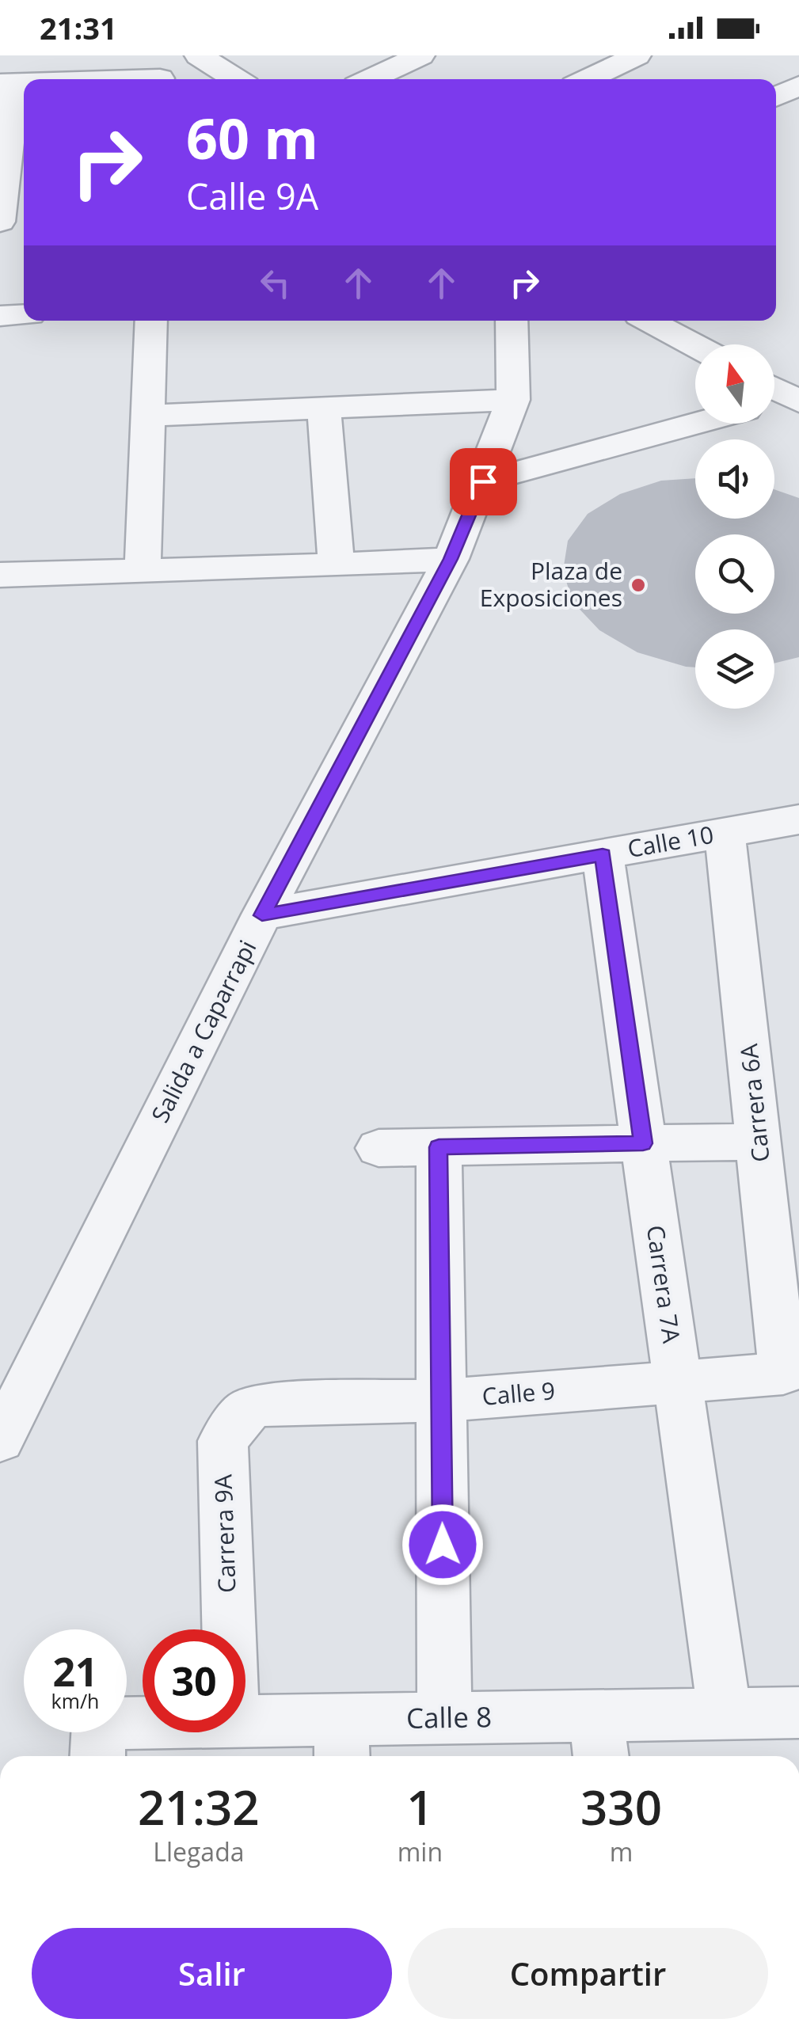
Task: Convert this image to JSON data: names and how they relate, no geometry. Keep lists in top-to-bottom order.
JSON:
{
  "streets": {
    "street": [
      "Calle 10",
      "Salida a Caparrapi",
      "Carrera 6A",
      "Carrera 7A",
      "Calle 9",
      "Carrera 9A",
      "Calle 8"
    ]
  },
  "crossings": [
    ["Calle 10", "Salida a Caparrapi"],
    ["Calle 10", "Carrera 6A"],
    ["Calle 10", "Carrera 7A"],
    ["Carrera 6A", "Calle 9"],
    ["Carrera 7A", "Calle 9"],
    ["Carrera 7A", "Calle 8"],
    ["Calle 9", "Carrera 9A"]
  ],
  "places": ["Plaza de Exposiciones"],
  "north": "top",
  "page": {
    "status": "21:31",
    "turn": ["60 m", "Calle 9A"],
    "speed": "21 km/h",
    "limit": "30",
    "eta": [
      "21:32",
      "Llegada",
      "1",
      "min",
      "330",
      "m"
    ],
    "buttons": ["Salir", "Compartir"]
  }
}
